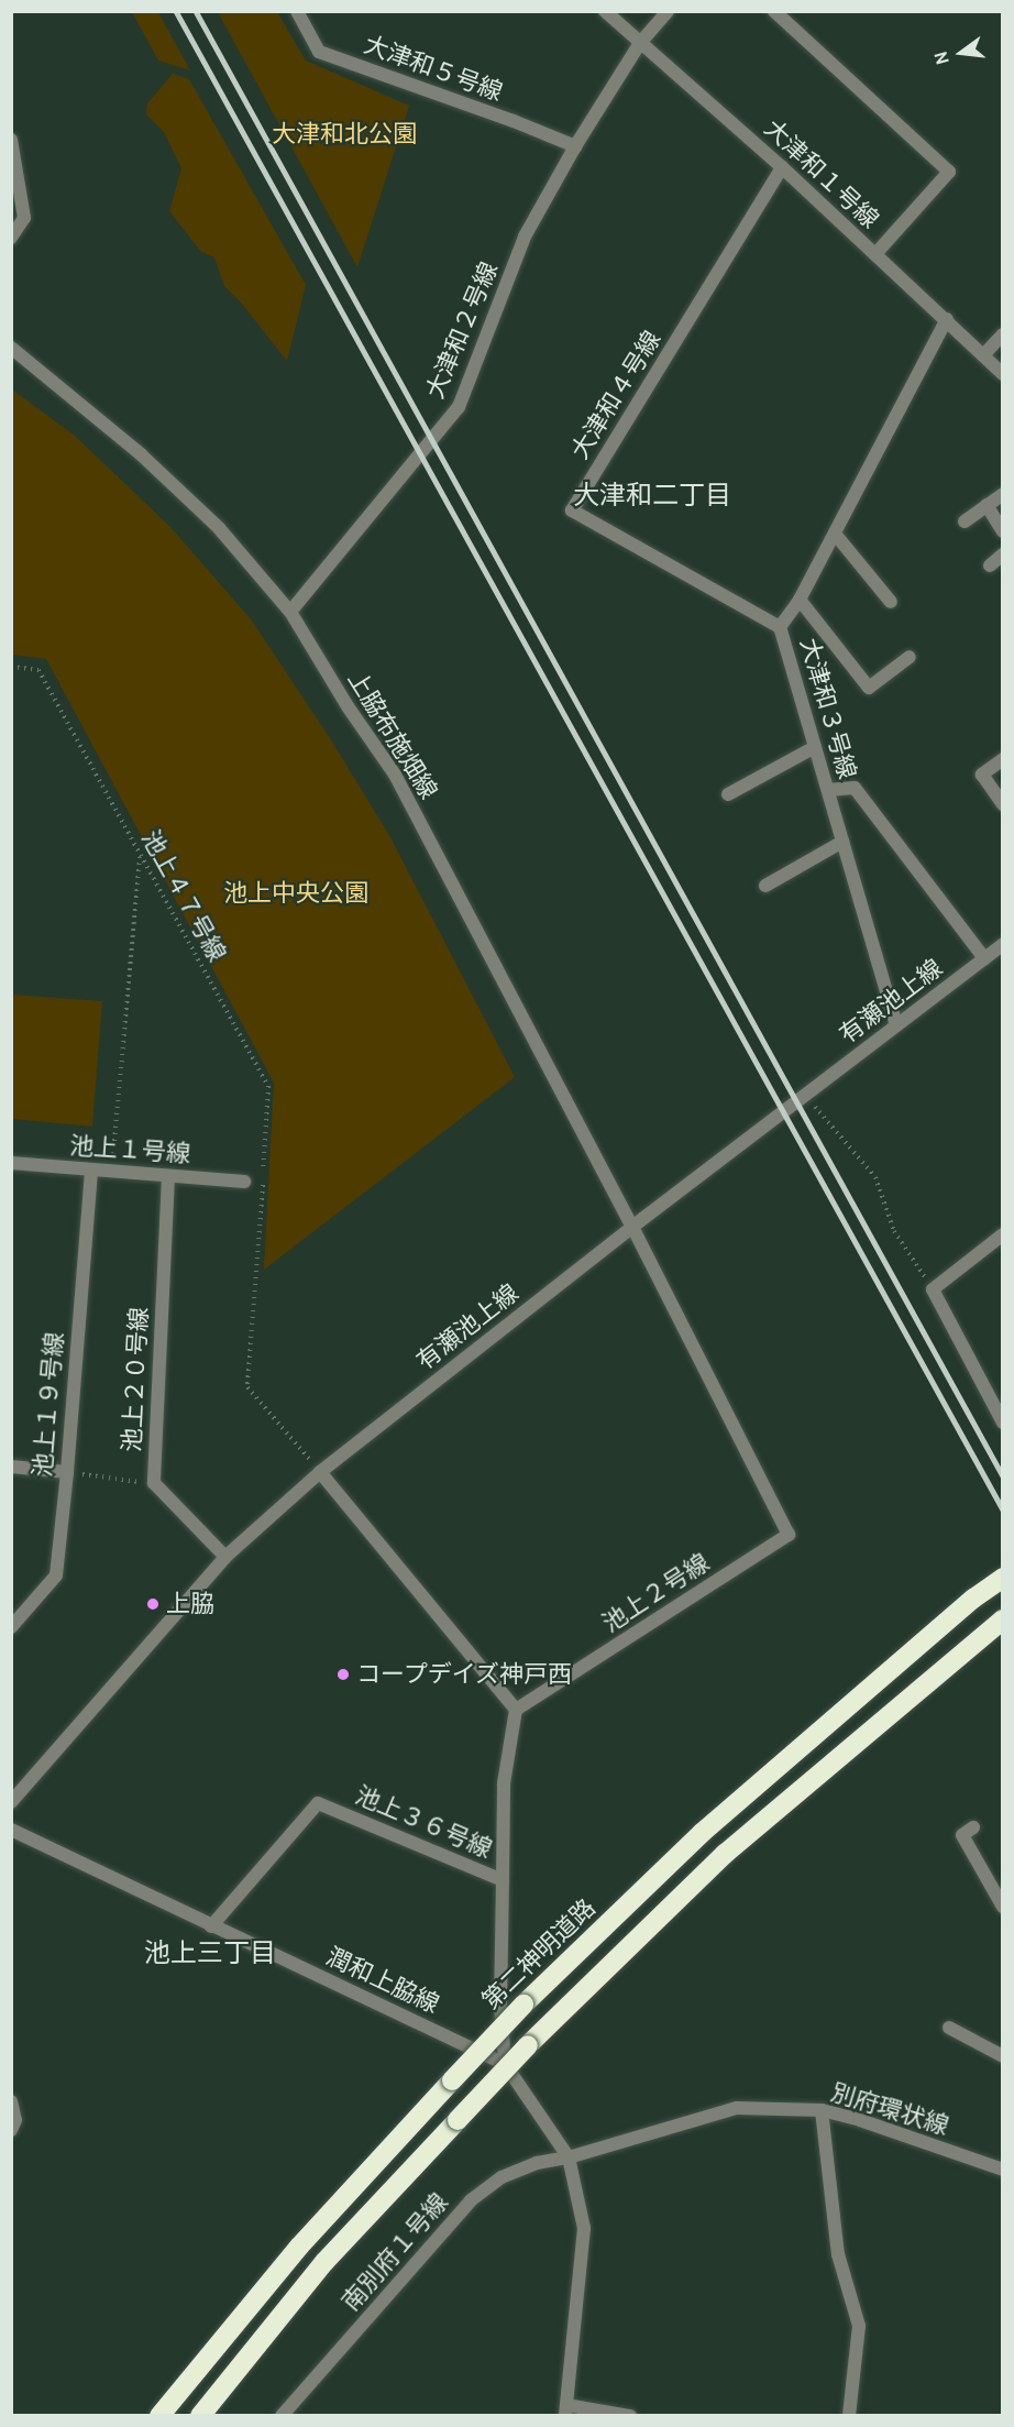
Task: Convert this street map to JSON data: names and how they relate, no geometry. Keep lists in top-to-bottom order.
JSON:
{
  "streets": {
    "highway": ["第二神明道路"],
    "street": [
      "大津和５号線",
      "大津和１号線",
      "大津和２号線",
      "大津和４号線",
      "大津和３号線",
      "上脇布施畑線",
      "有瀬池上線",
      "池上１号線",
      "池上２０号線",
      "池上１９号線",
      "池上２号線",
      "池上３６号線",
      "潤和上脇線",
      "別府環状線",
      "南別府１号線"
    ],
    "path": ["池上４７号線"]
  },
  "crossings": [
    ["大津和５号線", "大津和２号線"],
    ["大津和１号線", "大津和２号線"],
    ["大津和１号線", "大津和４号線"],
    ["大津和１号線", "大津和３号線"],
    ["大津和２号線", "上脇布施畑線"],
    ["大津和４号線", "大津和３号線"],
    ["大津和３号線", "有瀬池上線"],
    ["上脇布施畑線", "有瀬池上線"],
    ["上脇布施畑線", "池上２号線"],
    ["池上４７号線", "有瀬池上線"],
    ["有瀬池上線", "池上２０号線"],
    ["有瀬池上線", "池上２号線"],
    ["池上１号線", "池上２０号線"],
    ["池上１号線", "池上１９号線"],
    ["池上２号線", "池上３６号線"],
    ["池上３６号線", "潤和上脇線"],
    ["別府環状線", "南別府１号線"]
  ],
  "districts": ["大津和二丁目", "池上三丁目"],
  "parks": ["大津和北公園", "池上中央公園"],
  "places": ["上脇", "コープデイズ神戸西"],
  "north": "left"
}
